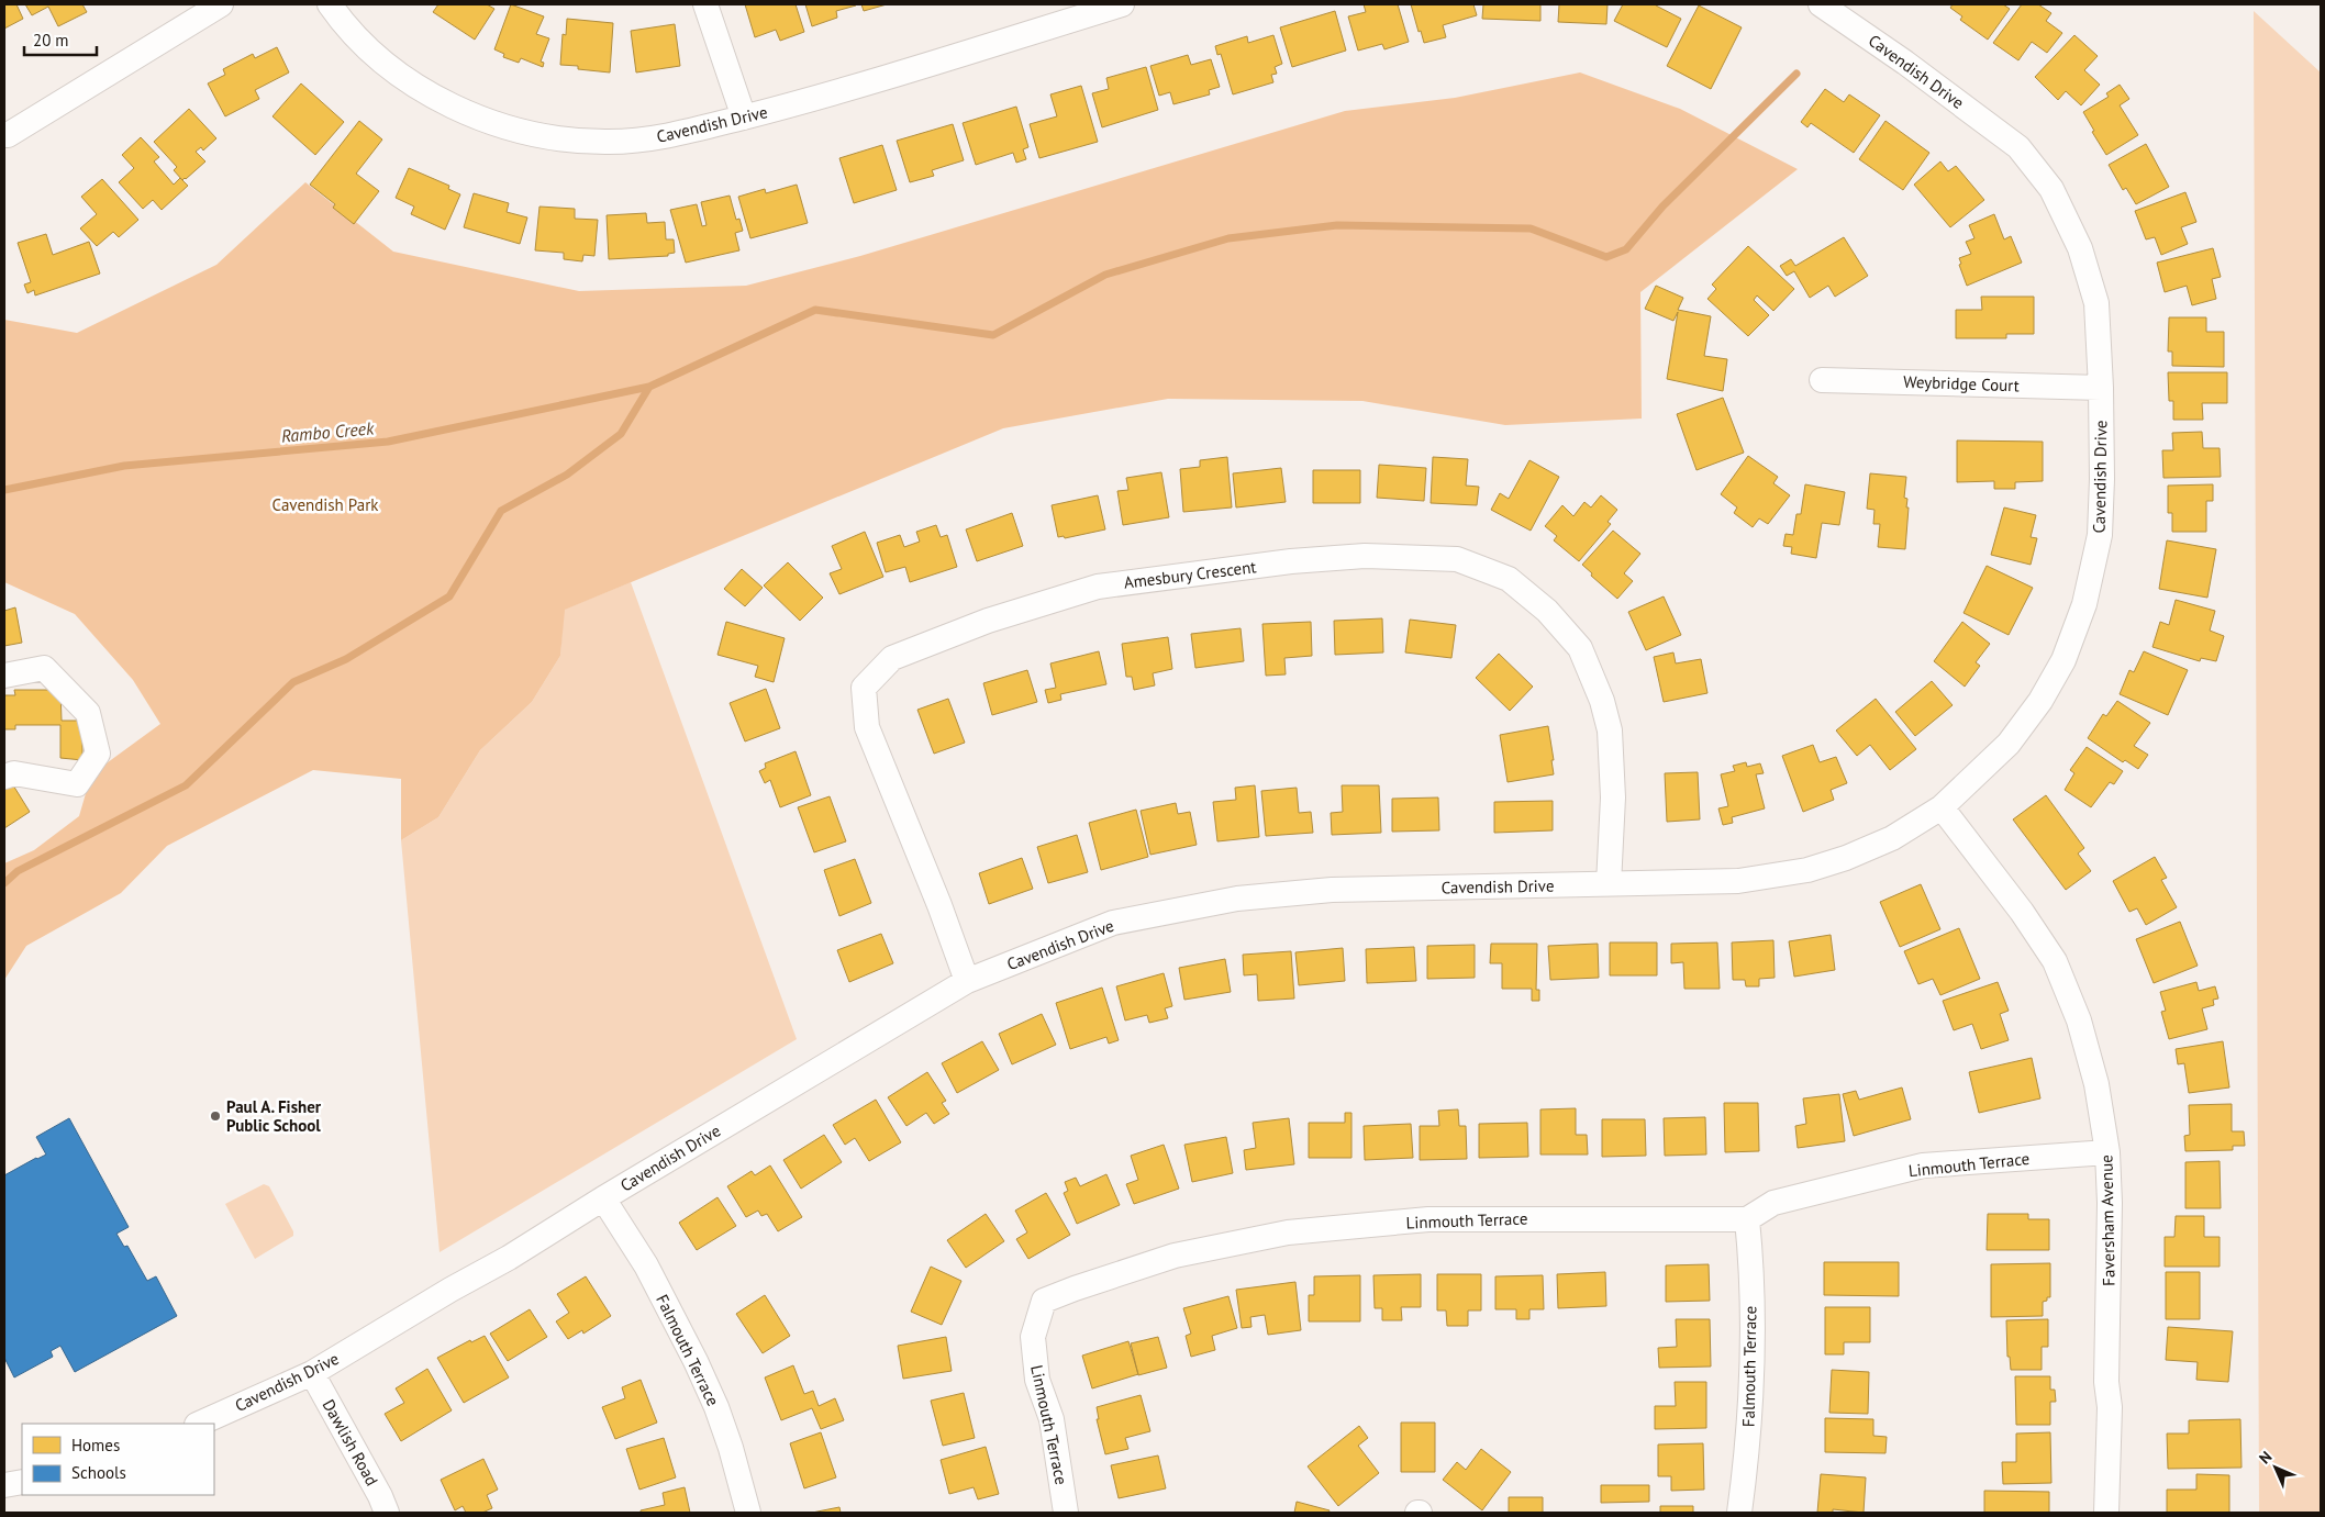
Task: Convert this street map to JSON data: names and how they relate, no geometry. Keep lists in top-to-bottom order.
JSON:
{
  "streets": {
    "street": [
      "Cavendish Drive",
      "Weybridge Court",
      "Amesbury Crescent",
      "Linmouth Terrace",
      "Faversham Avenue",
      "Falmouth Terrace",
      "Dawlish Road"
    ]
  },
  "crossings": [
    ["Cavendish Drive", "Weybridge Court"],
    ["Cavendish Drive", "Amesbury Crescent"],
    ["Cavendish Drive", "Faversham Avenue"],
    ["Cavendish Drive", "Falmouth Terrace"],
    ["Cavendish Drive", "Dawlish Road"],
    ["Linmouth Terrace", "Faversham Avenue"],
    ["Linmouth Terrace", "Falmouth Terrace"]
  ],
  "water": ["Rambo Creek"],
  "parks": ["Cavendish Park"],
  "places": ["Paul A. Fisher Public School"],
  "legend": ["Homes", "Schools"],
  "scale_bar": "20 m",
  "north": "top left"
}
